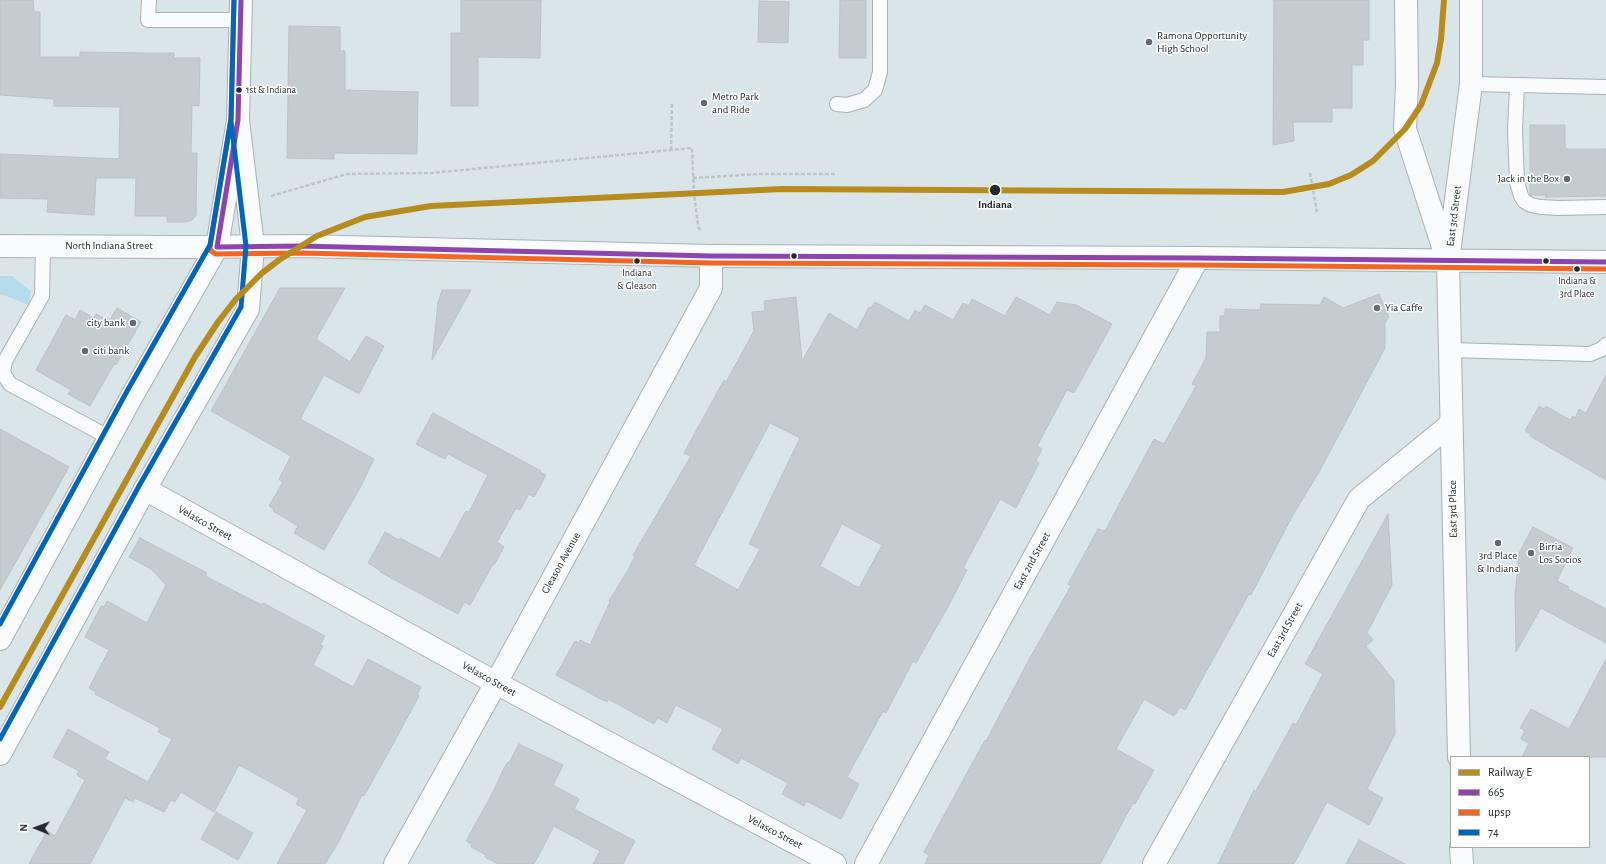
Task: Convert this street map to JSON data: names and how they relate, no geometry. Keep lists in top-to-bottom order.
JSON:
{
  "streets": {
    "street": [
      "East 3rd Street",
      "North Indiana Street",
      "East 3rd Place",
      "Velasco Street",
      "East 2nd Street",
      "Gleason Avenue"
    ]
  },
  "crossings": [
    ["East 3rd Street", "North Indiana Street"],
    ["East 3rd Street", "East 3rd Place"],
    ["North Indiana Street", "East 3rd Place"],
    ["North Indiana Street", "East 2nd Street"],
    ["North Indiana Street", "Gleason Avenue"],
    ["Velasco Street", "Gleason Avenue"]
  ],
  "places": [
    "Ramona Opportunity High School",
    "1st & Indiana",
    "Metro Park and Ride",
    "Jack in the Box",
    "Indiana",
    "Indiana & Gleason",
    "Indiana & 3rd Place",
    "Yia Caffe",
    "city bank",
    "citi bank",
    "3rd Place & Indiana",
    "Birria Los Socios"
  ],
  "lines": [
    "rail line E",
    "transit line 665",
    "transit line upsp",
    "transit line 74"
  ],
  "legend": [
    "Railway E",
    "665",
    "upsp",
    "74"
  ],
  "north": "left"
}
